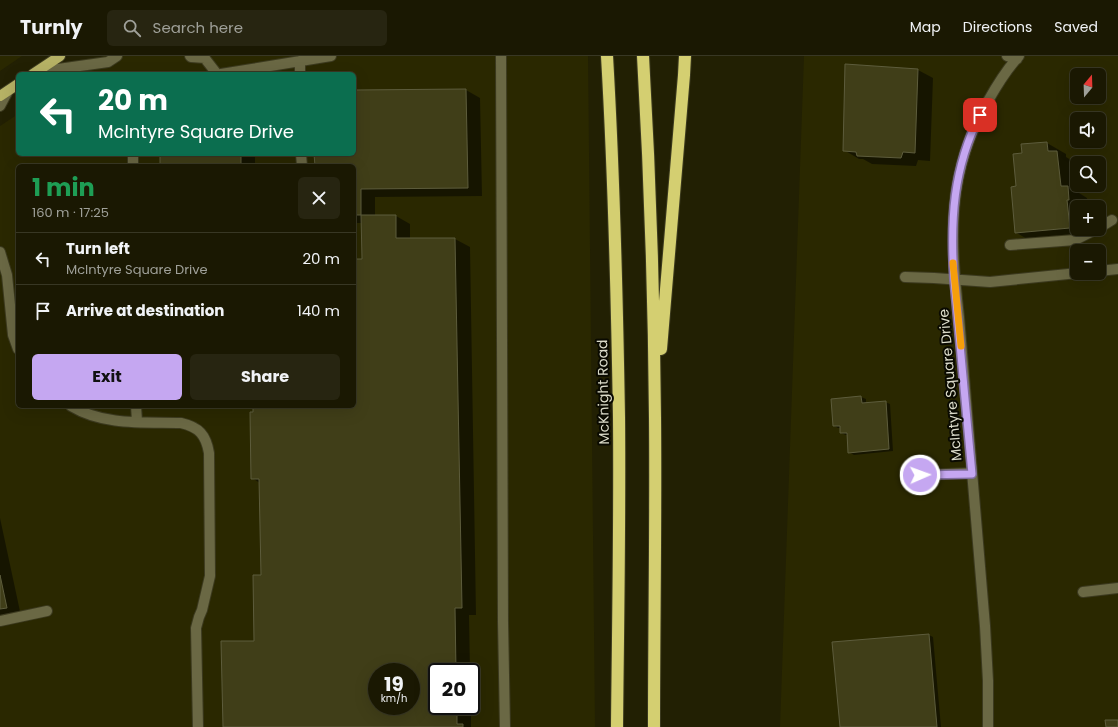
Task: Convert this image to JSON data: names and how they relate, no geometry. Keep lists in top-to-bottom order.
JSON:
{
  "streets": {
    "highway": ["McKnight Road"],
    "street": ["McIntyre Square Drive"]
  },
  "north": "top",
  "page": {
    "header": "Turnly",
    "search": "Search here",
    "nav": ["Map", "Directions", "Saved"],
    "map_buttons": ["+", "−"],
    "turn": ["20 m", "McIntyre Square Drive"],
    "heading": ["1 min", "160 m · 17:25"],
    "list": [
      {
        "name": "Turn left",
        "note": "McIntyre Square Drive",
        "value": "20 m"
      },
      {
        "name": "Arrive at destination",
        "value": "140 m"
      }
    ],
    "buttons": ["Exit", "Share"],
    "speed": "19 km/h",
    "limit": "20"
  }
}
